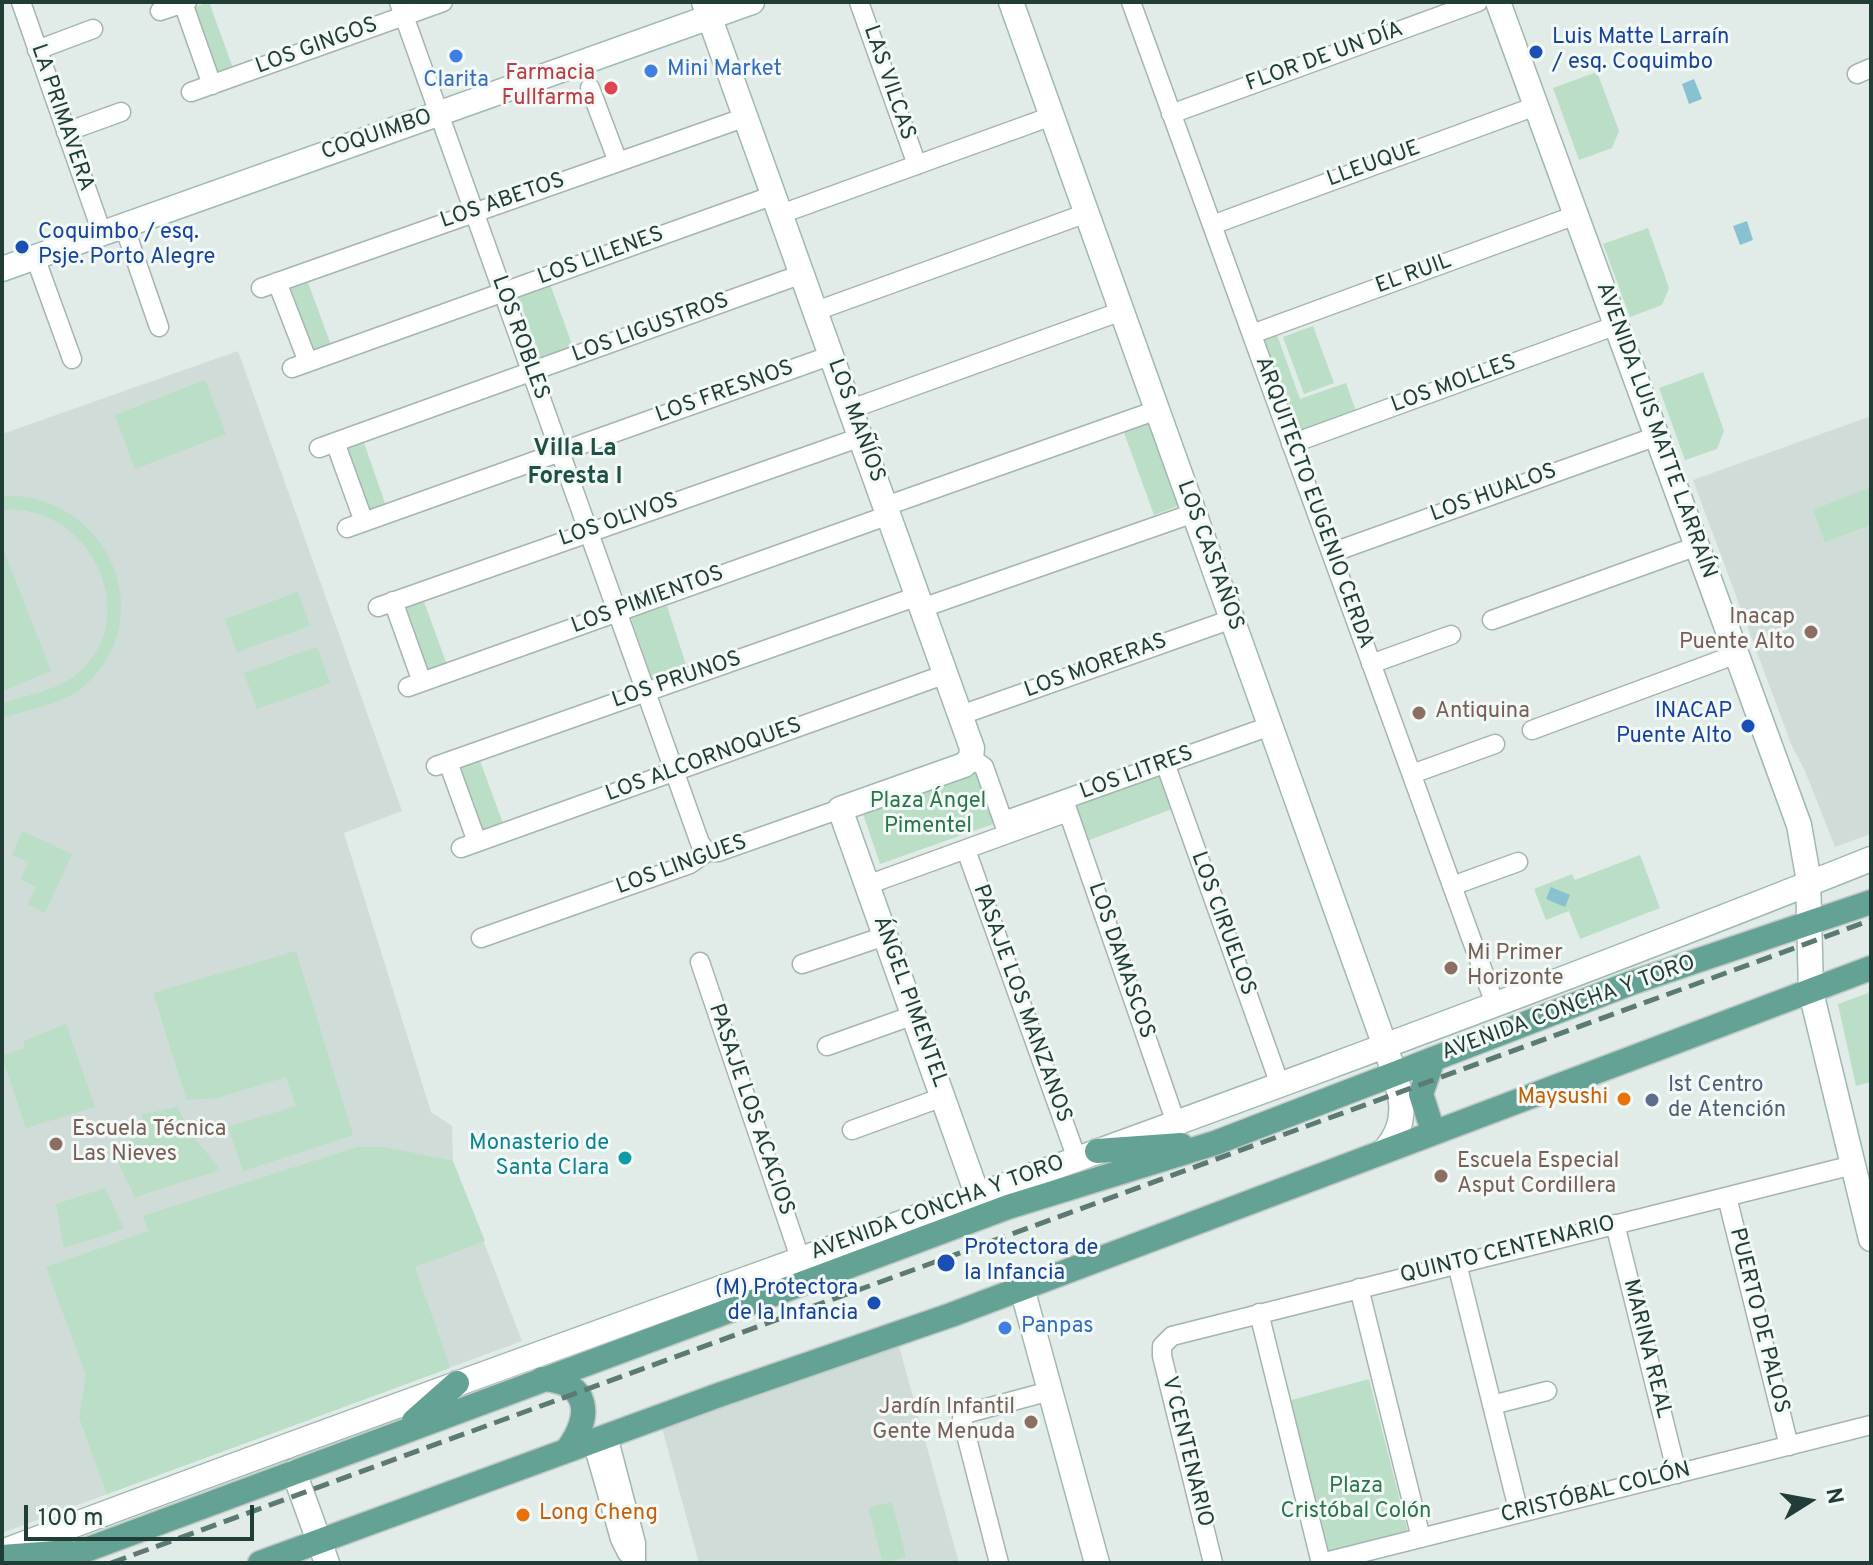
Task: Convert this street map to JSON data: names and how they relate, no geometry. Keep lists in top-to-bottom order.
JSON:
{
  "streets": {
    "main road": ["AVENIDA CONCHA Y TORO"],
    "street": [
      "LOS GINGOS",
      "FLOR DE UN DÍA",
      "LAS VILCAS",
      "LA PRIMAVERA",
      "COQUIMBO",
      "LLEUQUE",
      "LOS ABETOS",
      "LOS LILENES",
      "EL RUIL",
      "LOS LIGUSTROS",
      "LOS ROBLES",
      "LOS MOLLES",
      "LOS FRESNOS",
      "LOS MAÑÍOS",
      "AVENIDA LUIS MATTE LARRAÍN",
      "LOS HUALOS",
      "ARQUITECTO EUGENIO CERDA",
      "LOS OLIVOS",
      "LOS CASTAÑOS",
      "LOS PIMIENTOS",
      "LOS MORERAS",
      "LOS PRUNOS",
      "LOS ALCORNOQUES",
      "LOS LITRES",
      "LOS LINGUES",
      "LOS CIRUELOS",
      "LOS DAMASCOS",
      "ÁNGEL PIMENTEL",
      "PASAJE LOS MANZANOS",
      "PASAJE LOS ACACIOS",
      "QUINTO CENTENARIO",
      "PUERTO DE PALOS",
      "MARINA REAL",
      "V CENTENARIO",
      "CRISTÓBAL COLÓN"
    ]
  },
  "crossings": [
    ["LOS GINGOS", "LOS ROBLES"],
    ["FLOR DE UN DÍA", "ARQUITECTO EUGENIO CERDA"],
    ["LAS VILCAS", "LOS LILENES"],
    ["LA PRIMAVERA", "COQUIMBO"],
    ["COQUIMBO", "LOS ROBLES"],
    ["COQUIMBO", "LOS MAÑÍOS"],
    ["LLEUQUE", "AVENIDA LUIS MATTE LARRAÍN"],
    ["LLEUQUE", "ARQUITECTO EUGENIO CERDA"],
    ["LOS ABETOS", "LOS LILENES"],
    ["LOS ABETOS", "LOS ROBLES"],
    ["LOS ABETOS", "LOS MAÑÍOS"],
    ["LOS LILENES", "LOS ROBLES"],
    ["LOS LILENES", "LOS MAÑÍOS"],
    ["LOS LILENES", "LOS CASTAÑOS"],
    ["EL RUIL", "AVENIDA LUIS MATTE LARRAÍN"],
    ["EL RUIL", "ARQUITECTO EUGENIO CERDA"],
    ["LOS LIGUSTROS", "LOS ROBLES"],
    ["LOS LIGUSTROS", "LOS FRESNOS"],
    ["LOS LIGUSTROS", "LOS MAÑÍOS"],
    ["LOS ROBLES", "LOS FRESNOS"],
    ["LOS ROBLES", "LOS OLIVOS"],
    ["LOS ROBLES", "LOS PIMIENTOS"],
    ["LOS ROBLES", "LOS PRUNOS"],
    ["LOS ROBLES", "LOS ALCORNOQUES"],
    ["LOS ROBLES", "LOS LINGUES"],
    ["LOS MOLLES", "AVENIDA LUIS MATTE LARRAÍN"],
    ["LOS MOLLES", "ARQUITECTO EUGENIO CERDA"],
    ["LOS FRESNOS", "LOS MAÑÍOS"],
    ["LOS MAÑÍOS", "LOS OLIVOS"],
    ["LOS MAÑÍOS", "LOS PIMIENTOS"],
    ["LOS MAÑÍOS", "LOS MORERAS"],
    ["LOS MAÑÍOS", "LOS PRUNOS"],
    ["LOS MAÑÍOS", "LOS ALCORNOQUES"],
    ["LOS MAÑÍOS", "LOS LITRES"],
    ["LOS MAÑÍOS", "LOS LINGUES"],
    ["AVENIDA LUIS MATTE LARRAÍN", "LOS HUALOS"],
    ["AVENIDA LUIS MATTE LARRAÍN", "AVENIDA CONCHA Y TORO"],
    ["AVENIDA LUIS MATTE LARRAÍN", "QUINTO CENTENARIO"],
    ["LOS HUALOS", "ARQUITECTO EUGENIO CERDA"],
    ["ARQUITECTO EUGENIO CERDA", "AVENIDA CONCHA Y TORO"],
    ["LOS OLIVOS", "LOS PIMIENTOS"],
    ["LOS CASTAÑOS", "LOS PIMIENTOS"],
    ["LOS CASTAÑOS", "LOS MORERAS"],
    ["LOS CASTAÑOS", "LOS PRUNOS"],
    ["LOS CASTAÑOS", "LOS LITRES"],
    ["LOS CASTAÑOS", "AVENIDA CONCHA Y TORO"],
    ["LOS PRUNOS", "LOS ALCORNOQUES"],
    ["LOS LITRES", "LOS CIRUELOS"],
    ["LOS LITRES", "LOS DAMASCOS"],
    ["LOS LITRES", "ÁNGEL PIMENTEL"],
    ["LOS LITRES", "PASAJE LOS MANZANOS"],
    ["LOS LINGUES", "ÁNGEL PIMENTEL"],
    ["LOS CIRUELOS", "AVENIDA CONCHA Y TORO"],
    ["LOS DAMASCOS", "AVENIDA CONCHA Y TORO"],
    ["ÁNGEL PIMENTEL", "AVENIDA CONCHA Y TORO"],
    ["PASAJE LOS MANZANOS", "AVENIDA CONCHA Y TORO"],
    ["AVENIDA CONCHA Y TORO", "PASAJE LOS ACACIOS"],
    ["QUINTO CENTENARIO", "PUERTO DE PALOS"],
    ["QUINTO CENTENARIO", "MARINA REAL"],
    ["QUINTO CENTENARIO", "V CENTENARIO"],
    ["PUERTO DE PALOS", "CRISTÓBAL COLÓN"],
    ["MARINA REAL", "CRISTÓBAL COLÓN"]
  ],
  "districts": ["Villa La Foresta I"],
  "parks": ["Plaza Ángel Pimentel", "Plaza Cristóbal Colón"],
  "places": [
    "Luis Matte Larraín / esq. Coquimbo",
    "Clarita",
    "Mini Market",
    "Farmacia Fullfarma",
    "Coquimbo / esq. Psje. Porto Alegre",
    "Inacap Puente Alto",
    "Antiquina",
    "INACAP Puente Alto",
    "Mi Primer Horizonte",
    "Maysushi",
    "Ist Centro de Atención",
    "Escuela Técnica Las Nieves",
    "Monasterio de Santa Clara",
    "Escuela Especial Asput Cordillera",
    "Protectora de la Infancia",
    "(M) Protectora de la Infancia",
    "Panpas",
    "Jardín Infantil Gente Menuda",
    "Long Cheng"
  ],
  "scale_bar": "100 m",
  "north": "right"
}
